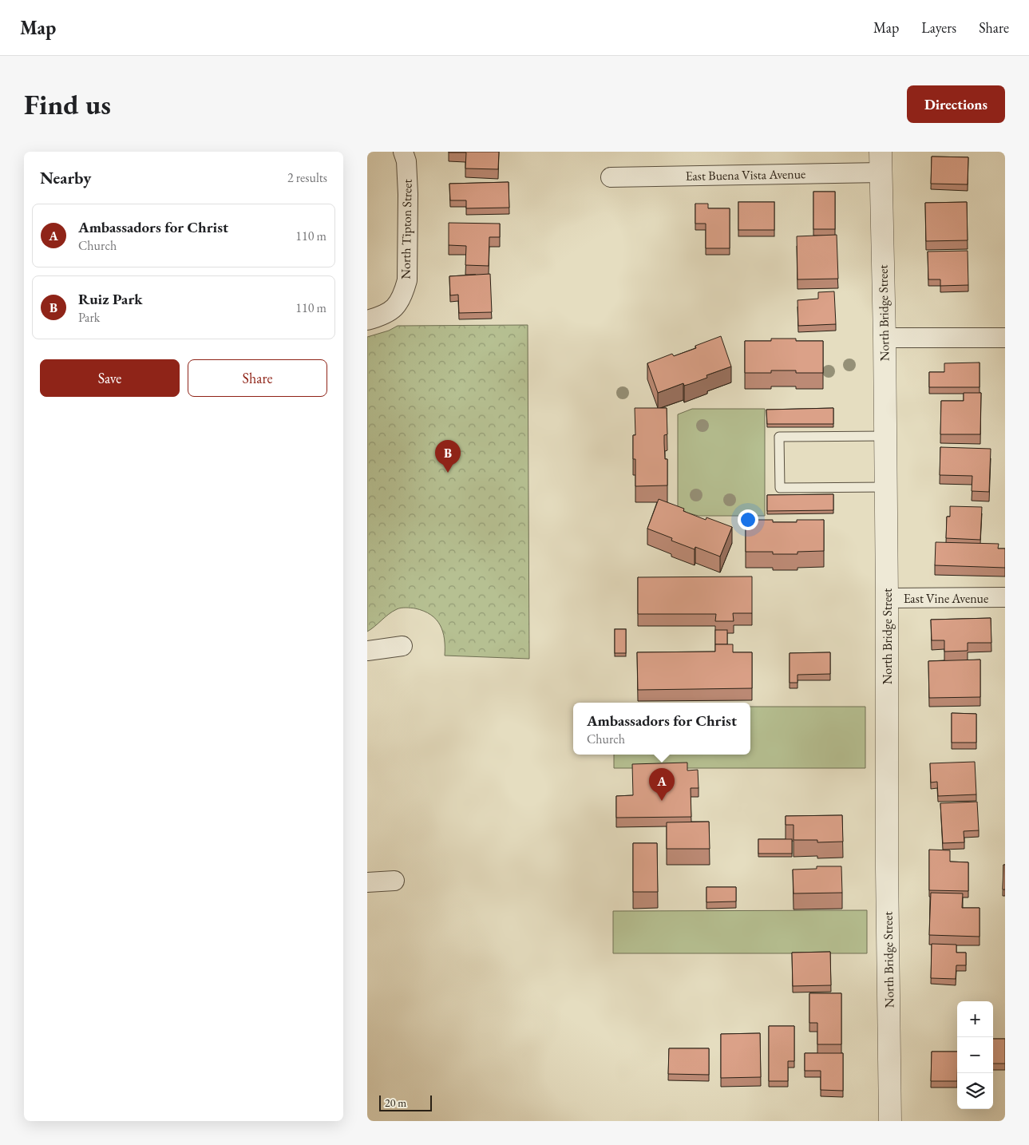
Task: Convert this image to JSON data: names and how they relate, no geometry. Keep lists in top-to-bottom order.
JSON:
{
  "streets": {
    "street": [
      "East Buena Vista Avenue",
      "North Tipton Street",
      "North Bridge Street",
      "East Vine Avenue"
    ]
  },
  "crossings": [
    ["East Buena Vista Avenue", "North Bridge Street"],
    ["North Bridge Street", "East Vine Avenue"]
  ],
  "scale_bar": "20 m",
  "page": {
    "header": "Map",
    "nav": ["Map", "Layers", "Share"],
    "buttons": [
      "Directions",
      ["Save", "Share"]
    ],
    "title": "Find us",
    "heading": ["Nearby", "2 results"],
    "list": [
      {
        "mark": "A",
        "name": "Ambassadors for Christ",
        "note": "Church",
        "value": "110 m"
      },
      {
        "mark": "B",
        "name": "Ruiz Park",
        "note": "Park",
        "value": "110 m"
      }
    ],
    "pins": ["B", "A"],
    "popup": ["Ambassadors for Christ", "Church"],
    "map_buttons": ["+", "−"],
    "scale": "20 m"
  }
}
